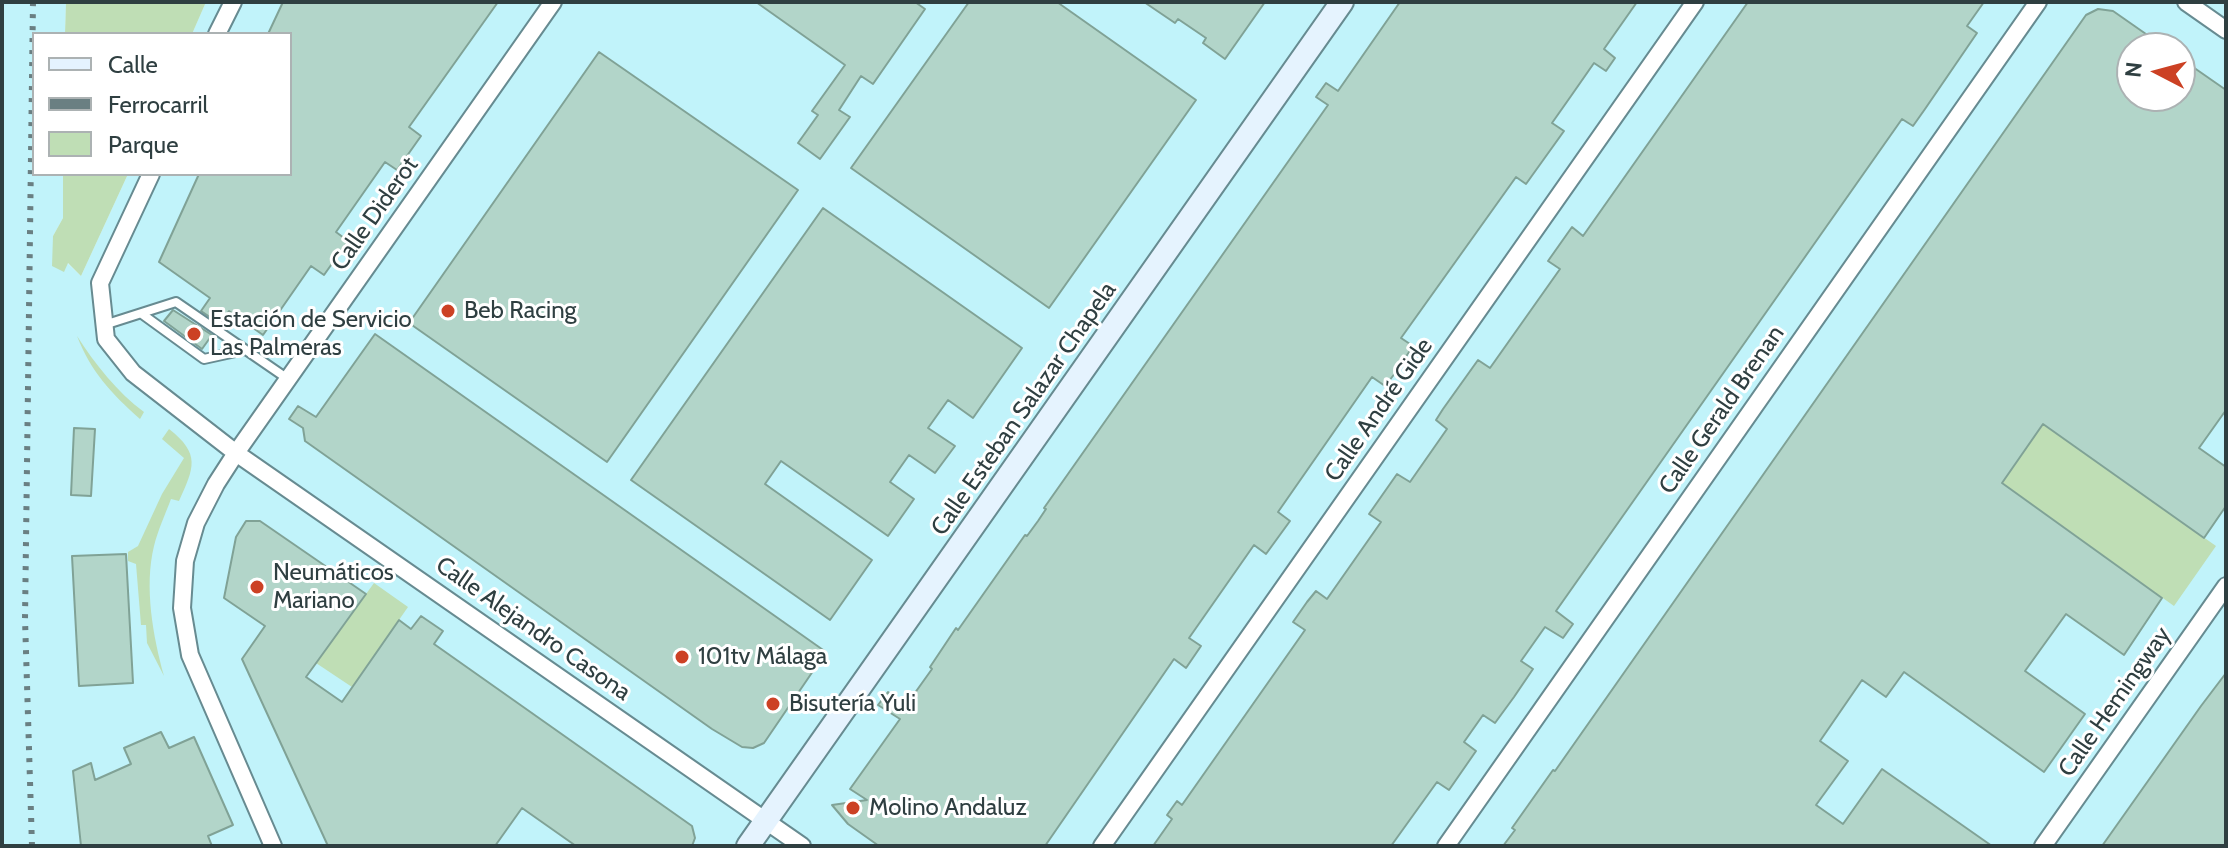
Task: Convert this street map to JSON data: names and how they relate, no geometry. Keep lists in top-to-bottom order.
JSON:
{
  "streets": {
    "street": [
      "Calle Diderot",
      "Calle Esteban Salazar Chapela",
      "Calle André Gide",
      "Calle Gerald Brenan",
      "Calle Alejandro Casona",
      "Calle Hemingway"
    ]
  },
  "crossings": [
    ["Calle Diderot", "Calle Alejandro Casona"],
    ["Calle Esteban Salazar Chapela", "Calle Alejandro Casona"]
  ],
  "places": [
    "Beb Racing",
    "Estación de Servicio Las Palmeras",
    "Neumáticos Mariano",
    "101tv Málaga",
    "Bisutería Yuli",
    "Molino Andaluz"
  ],
  "legend": ["Calle", "Ferrocarril", "Parque"],
  "north": "left"
}
